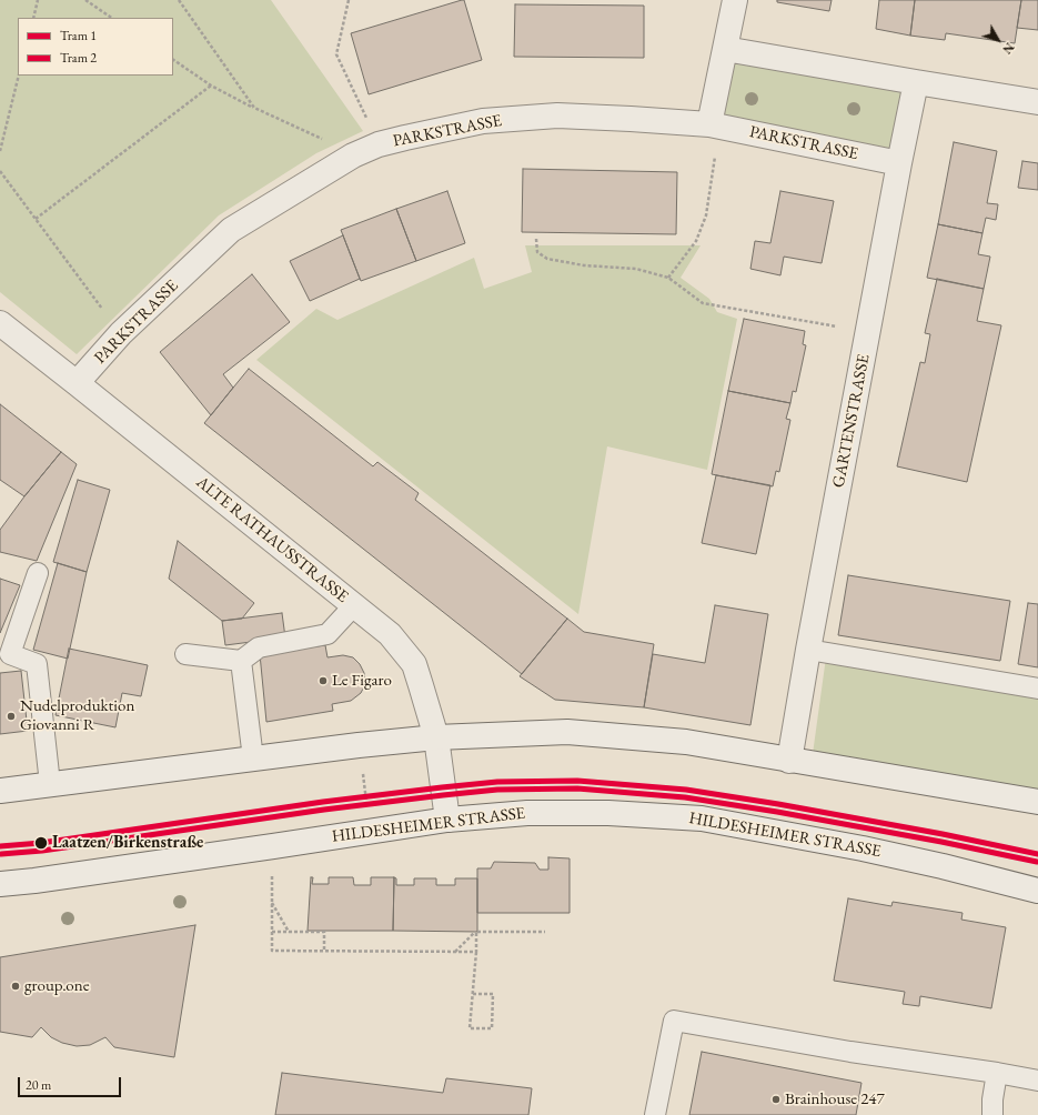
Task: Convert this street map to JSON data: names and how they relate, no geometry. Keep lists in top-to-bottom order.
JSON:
{
  "streets": {
    "street": [
      "PARKSTRASSE",
      "GARTENSTRASSE",
      "ALTE RATHAUSSTRASSE",
      "HILDESHEIMER STRASSE"
    ]
  },
  "crossings": [
    ["PARKSTRASSE", "GARTENSTRASSE"],
    ["PARKSTRASSE", "ALTE RATHAUSSTRASSE"],
    ["ALTE RATHAUSSTRASSE", "HILDESHEIMER STRASSE"]
  ],
  "places": [
    "Le Figaro",
    "Nudelproduktion Giovanni R",
    "Laatzen/Birkenstraße",
    "group.one",
    "Brainhouse 247"
  ],
  "lines": ["tram line 1", "tram line 2"],
  "legend": ["Tram 1", "Tram 2"],
  "scale_bar": "20 m",
  "north": "bottom right"
}
